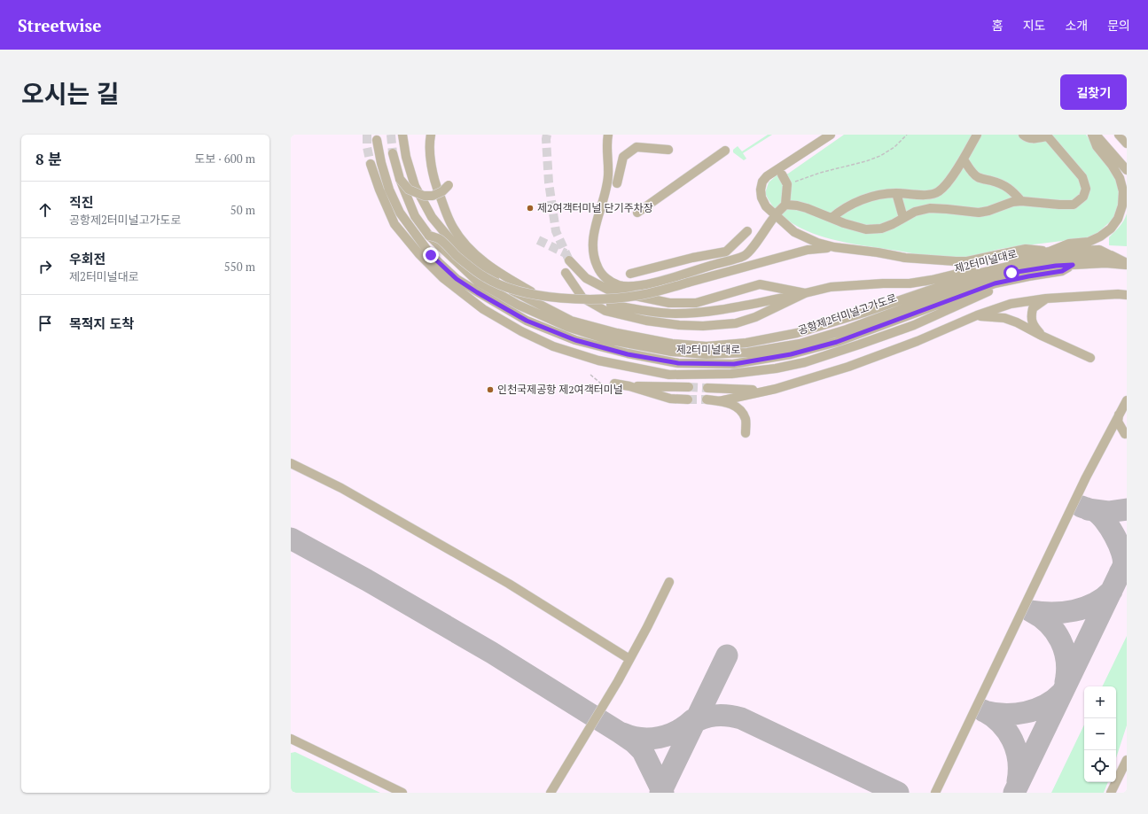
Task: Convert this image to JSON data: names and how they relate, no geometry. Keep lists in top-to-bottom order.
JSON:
{
  "streets": {
    "street": ["제2터미널대로", "공항제2터미널고가도로"]
  },
  "crossings": [
    ["제2터미널대로", "공항제2터미널고가도로"]
  ],
  "places": ["제2여객터미널 단기주차장", "인천국제공항 제2여객터미널"],
  "page": {
    "header": "Streetwise",
    "nav": [
      "홈",
      "지도",
      "소개",
      "문의"
    ],
    "title": "오시는 길",
    "buttons": "길찾기",
    "heading": ["8 분", "도보 · 600 m"],
    "list": [
      ["직진", "공항제2터미널고가도로", "50 m"],
      ["우회전", "제2터미널대로", "550 m"],
      "목적지 도착"
    ],
    "map_buttons": ["+", "−"]
  }
}
